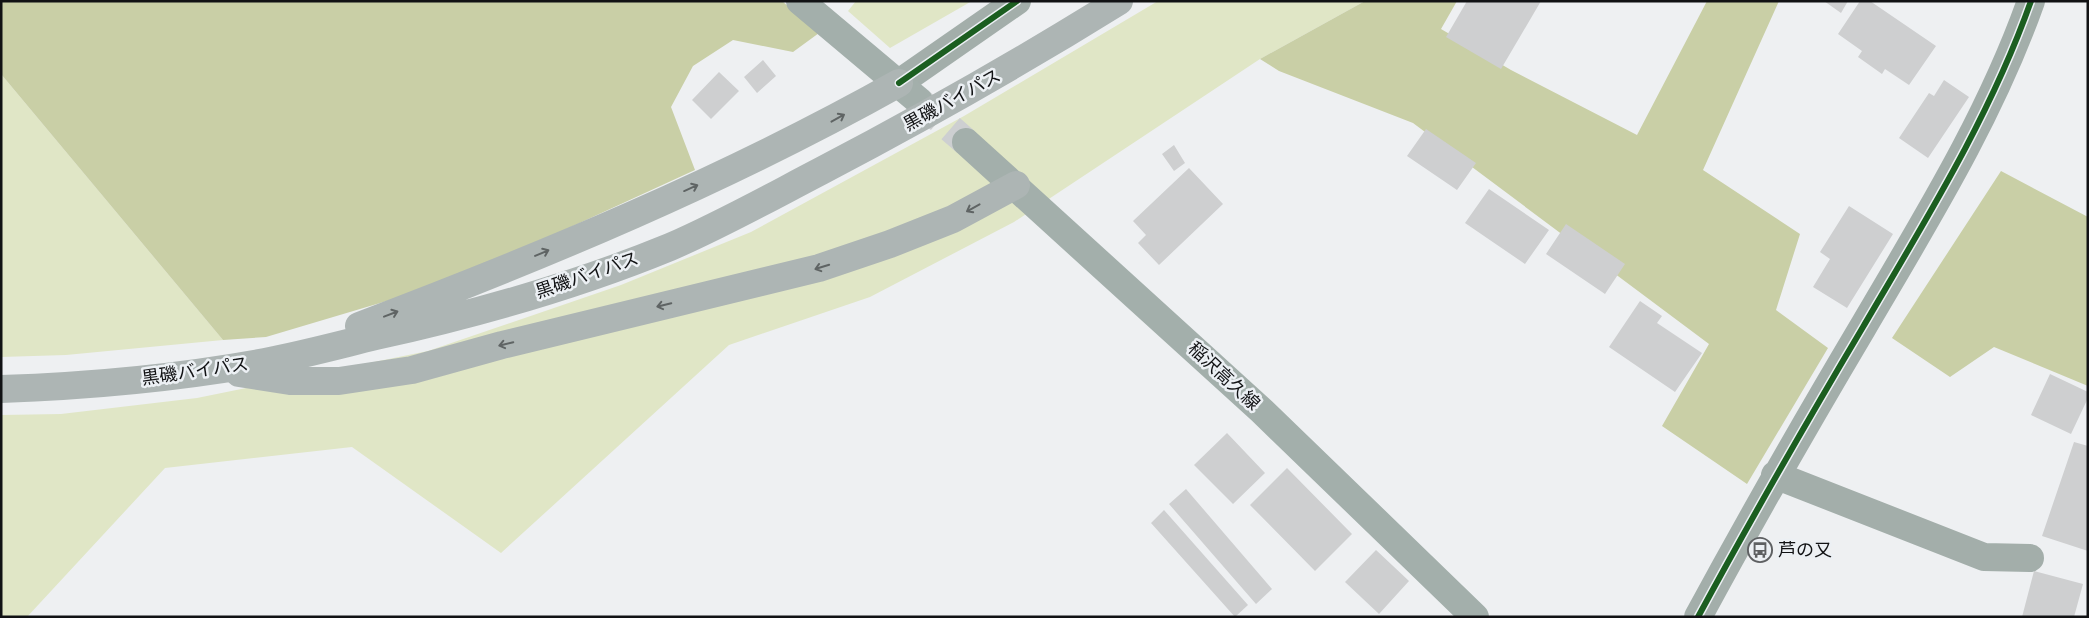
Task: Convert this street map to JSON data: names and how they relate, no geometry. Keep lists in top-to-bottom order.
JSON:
{
  "streets": {
    "highway": ["黒磯バイパス"],
    "main road": ["稲沢高久線"]
  },
  "places": {
    "bus stop": ["芦の又"]
  }
}
